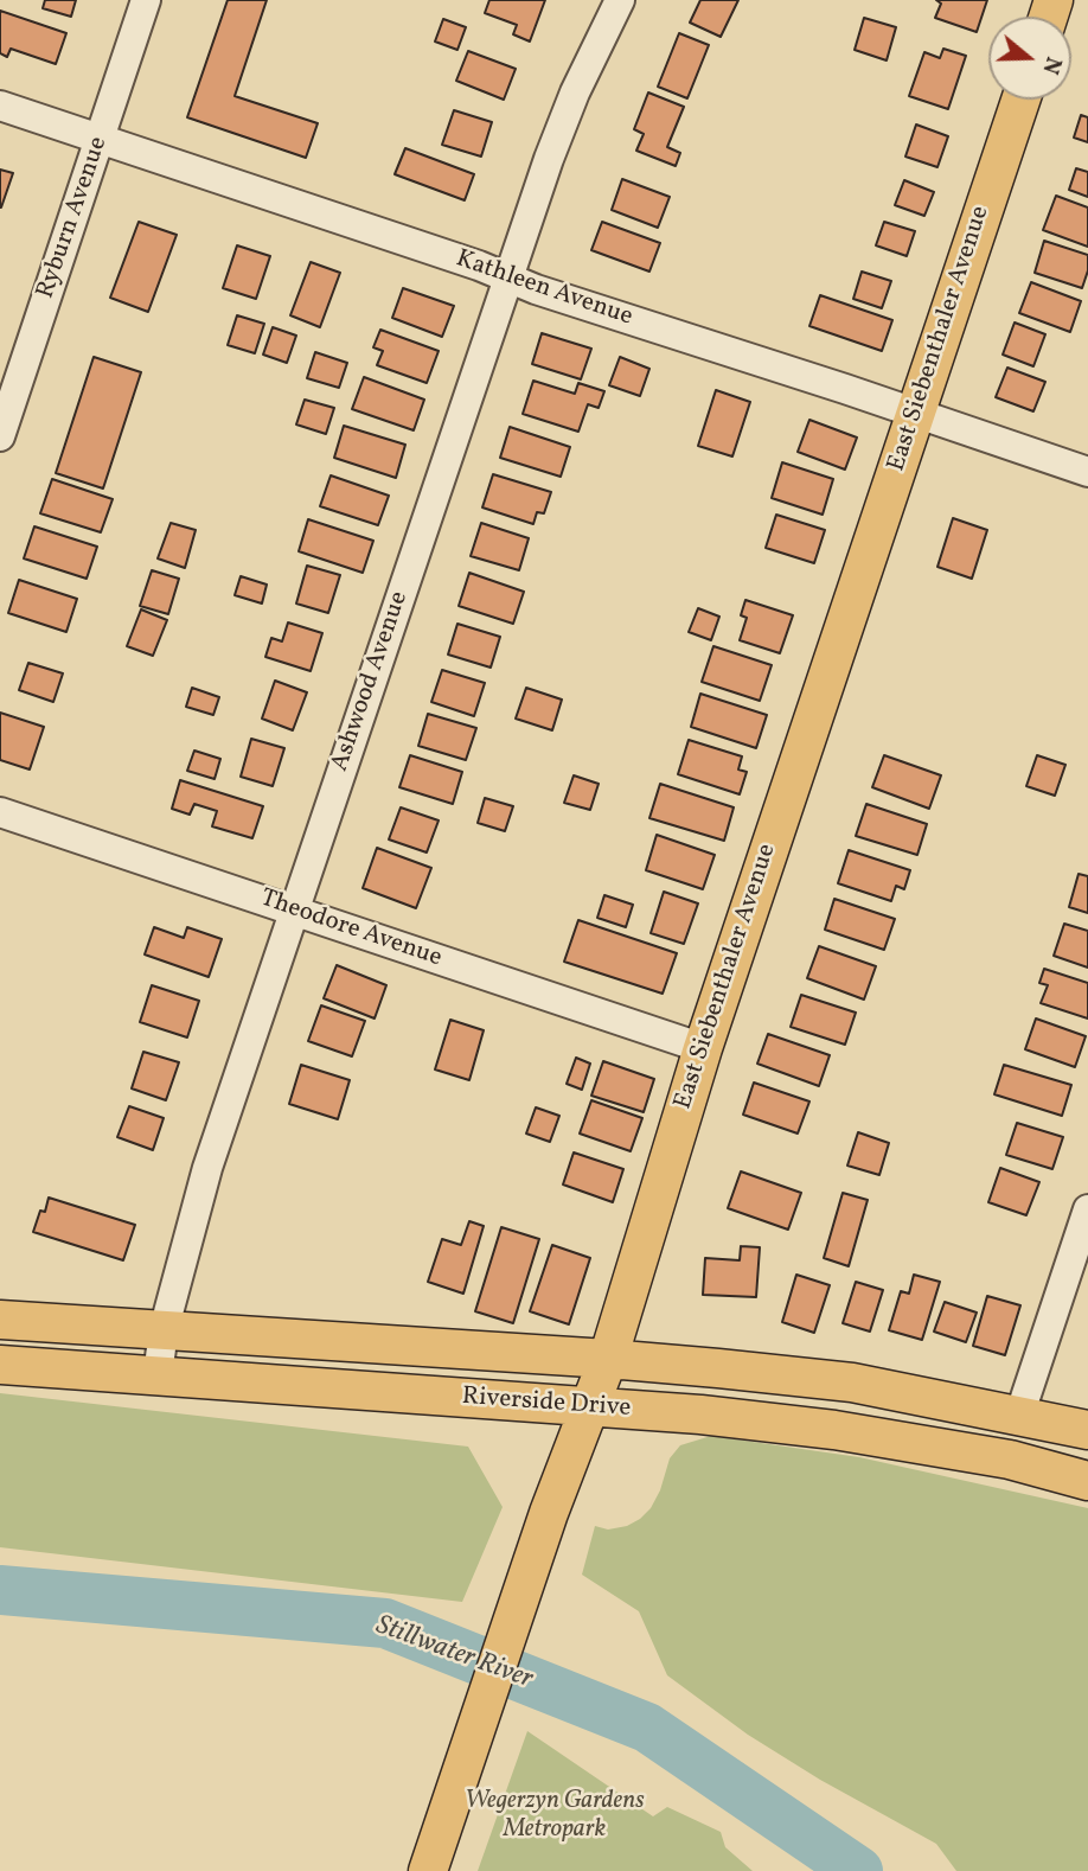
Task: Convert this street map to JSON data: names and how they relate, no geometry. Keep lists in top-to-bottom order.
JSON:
{
  "streets": {
    "main road": ["East Siebenthaler Avenue", "Riverside Drive"],
    "street": [
      "Ryburn Avenue",
      "Kathleen Avenue",
      "Ashwood Avenue",
      "Theodore Avenue"
    ]
  },
  "crossings": [
    ["Ryburn Avenue", "Kathleen Avenue"],
    ["Kathleen Avenue", "East Siebenthaler Avenue"],
    ["Kathleen Avenue", "Ashwood Avenue"],
    ["East Siebenthaler Avenue", "Theodore Avenue"],
    ["East Siebenthaler Avenue", "Riverside Drive"],
    ["Ashwood Avenue", "Theodore Avenue"],
    ["Ashwood Avenue", "Riverside Drive"]
  ],
  "water": ["Stillwater River"],
  "parks": ["Wegerzyn Gardens Metropark"],
  "north": "right"
}
